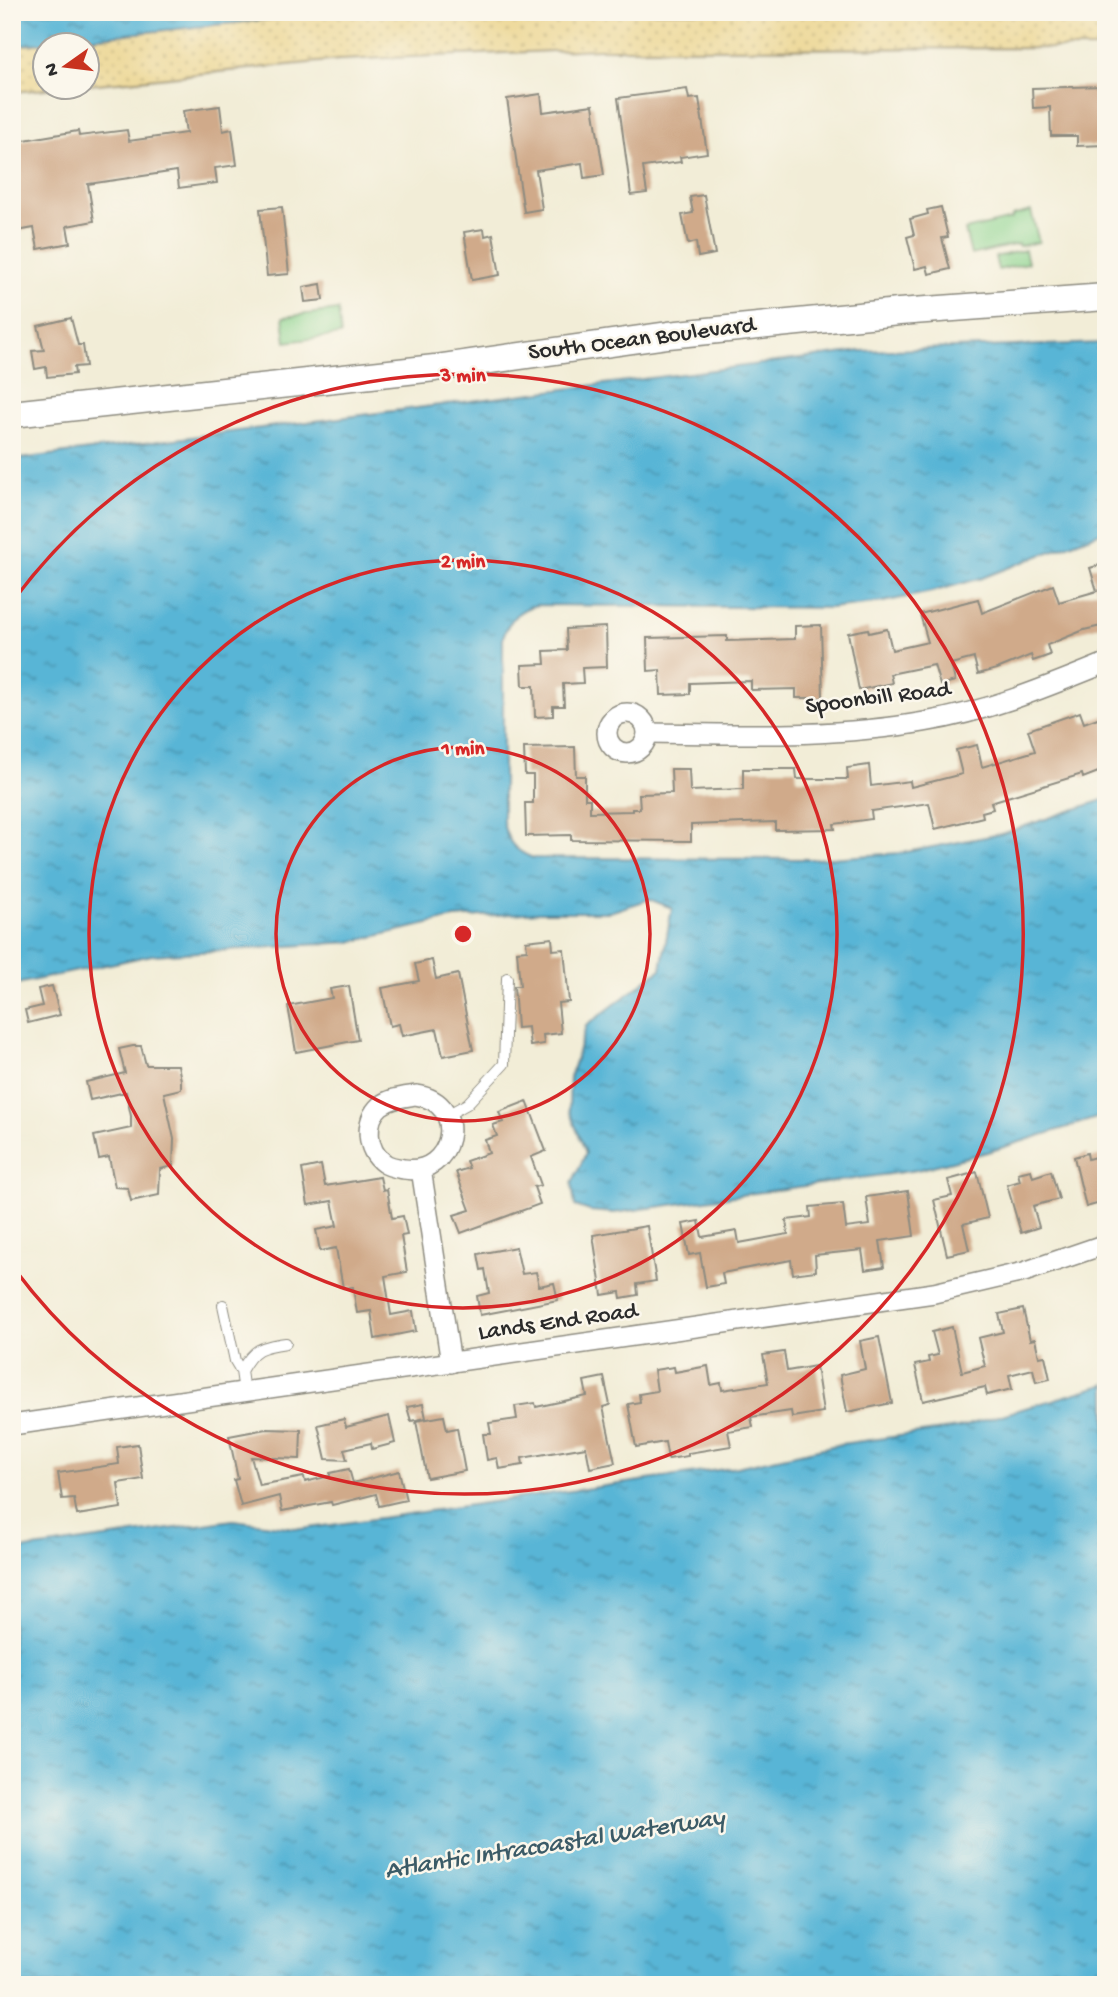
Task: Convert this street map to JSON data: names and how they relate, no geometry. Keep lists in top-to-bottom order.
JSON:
{
  "streets": {
    "main road": ["South Ocean Boulevard"],
    "street": ["Spoonbill Road", "Lands End Road"]
  },
  "water": ["Atlantic Intracoastal Waterway"],
  "north": "left",
  "rings": ["3 min", "2 min", "1 min"]
}
